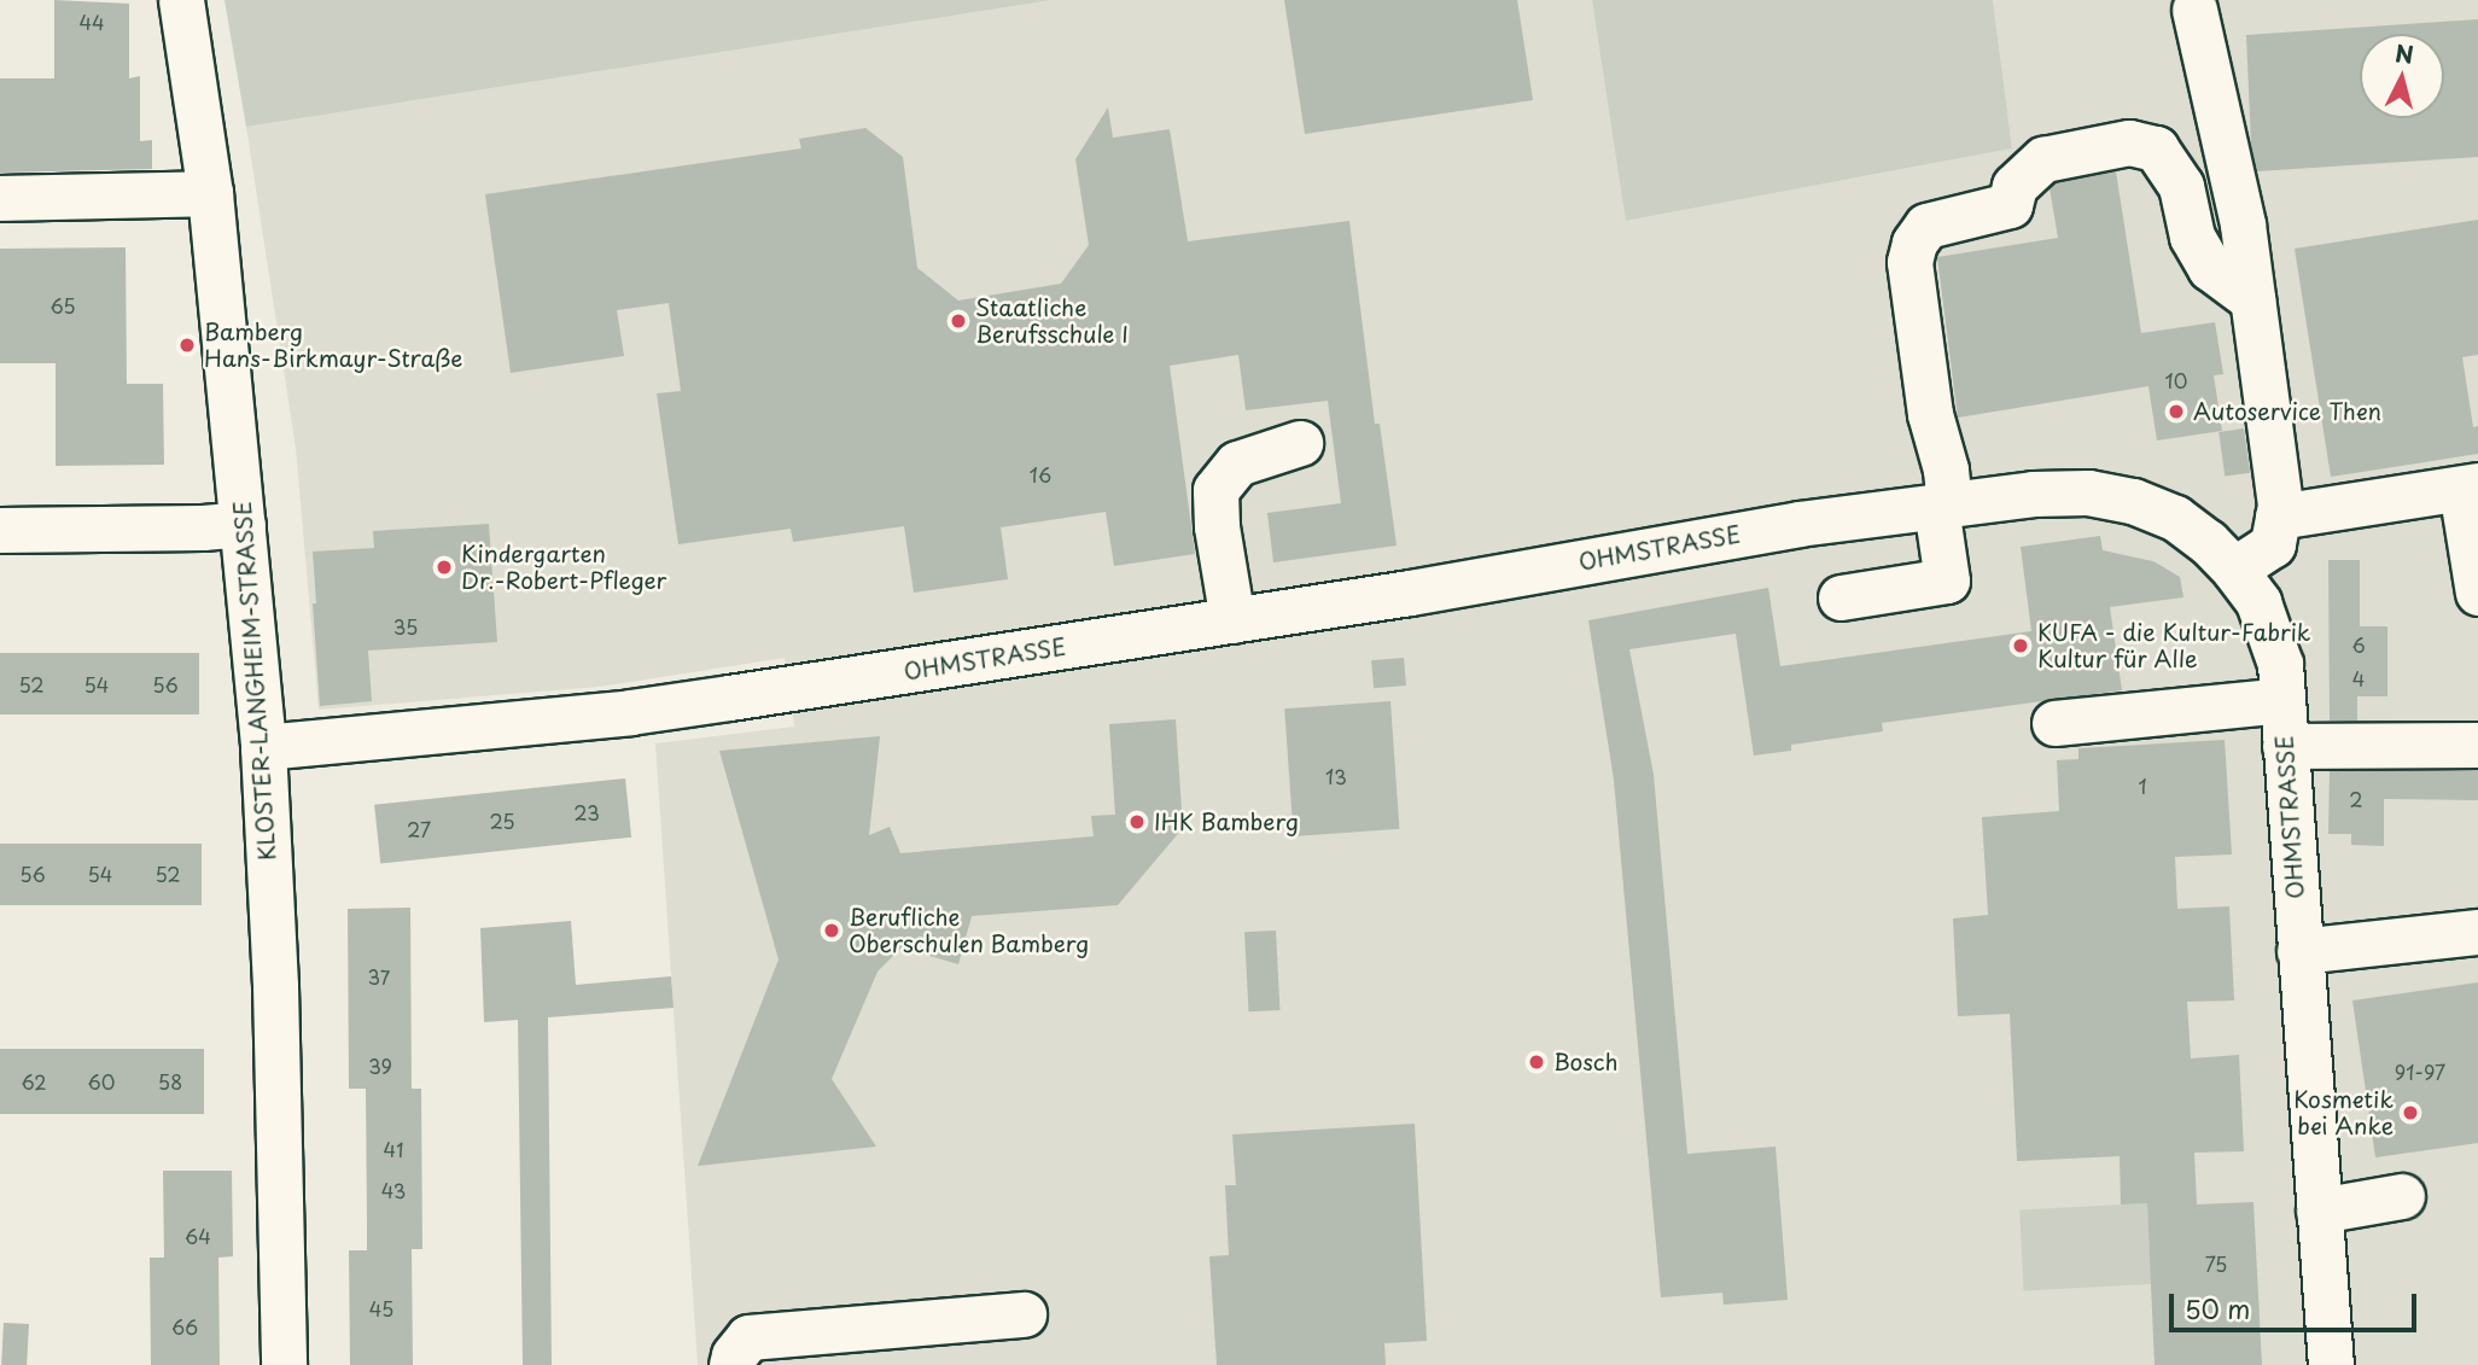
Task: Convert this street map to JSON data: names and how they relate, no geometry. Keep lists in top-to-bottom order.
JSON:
{
  "streets": {
    "street": ["OHMSTRASSE", "KLOSTER-LANGHEIM-STRASSE"]
  },
  "crossings": [
    ["OHMSTRASSE", "KLOSTER-LANGHEIM-STRASSE"]
  ],
  "places": [
    "Staatliche Berufsschule I",
    "Bamberg Hans-Birkmayr-Straße",
    "Autoservice Then",
    "Kindergarten Dr.-Robert-Pfleger",
    "KUFA - die Kultur-Fabrik Kultur für Alle",
    "IHK Bamberg",
    "Berufliche Oberschulen Bamberg",
    "Bosch",
    "Kosmetik bei Anke"
  ],
  "house_numbers": [
    "44",
    "65",
    "10",
    "16",
    "35",
    "6",
    "4",
    "52",
    "54",
    "56",
    "13",
    "1",
    "2",
    "23",
    "25",
    "27",
    "56",
    "54",
    "52",
    "37",
    "39",
    "91-97",
    "62",
    "60",
    "58",
    "41",
    "43",
    "64",
    "75",
    "45",
    "66"
  ],
  "scale_bar": "50 m",
  "north": "top"
}
